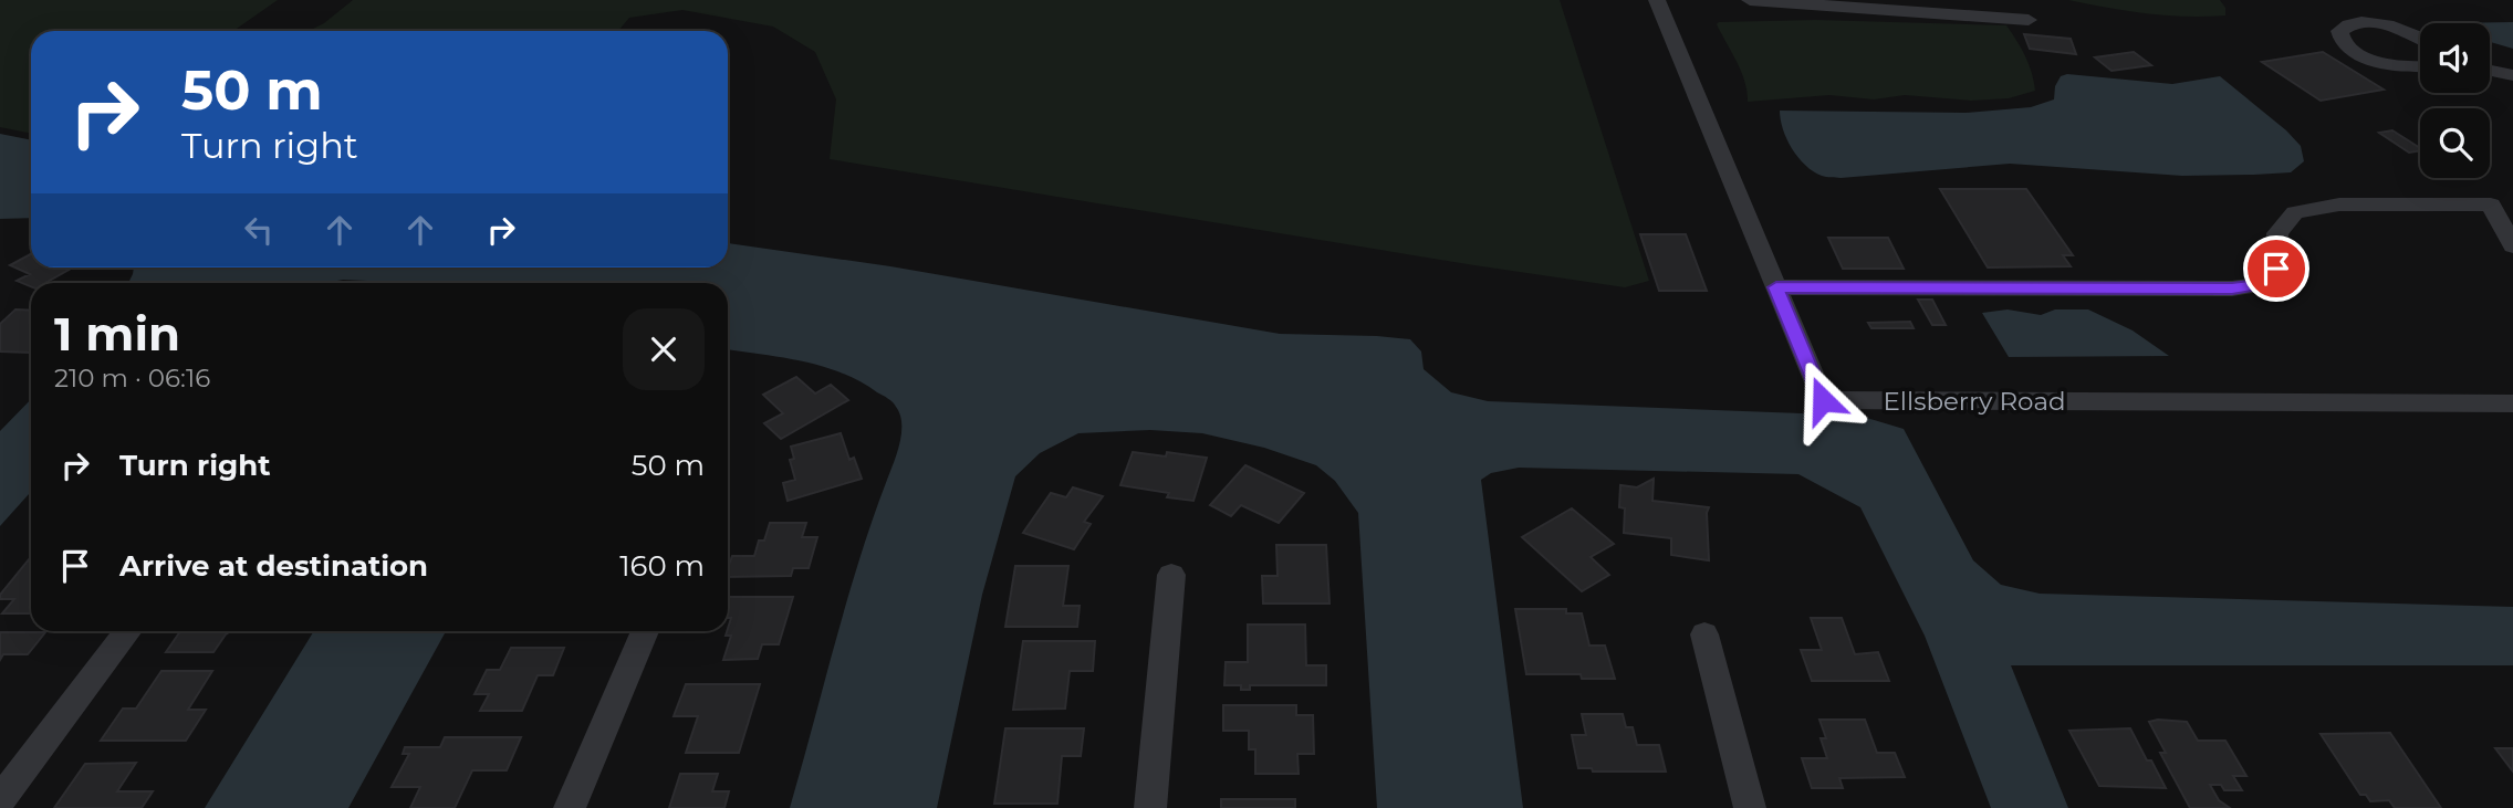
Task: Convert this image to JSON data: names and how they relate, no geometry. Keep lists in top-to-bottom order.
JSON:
{
  "streets": {
    "street": ["Ellsberry Road"]
  },
  "page": {
    "turn": ["50 m", "Turn right"],
    "heading": ["1 min", "210 m · 06:16"],
    "list": [
      {
        "name": "Turn right",
        "value": "50 m"
      },
      {
        "name": "Arrive at destination",
        "value": "160 m"
      }
    ]
  }
}
